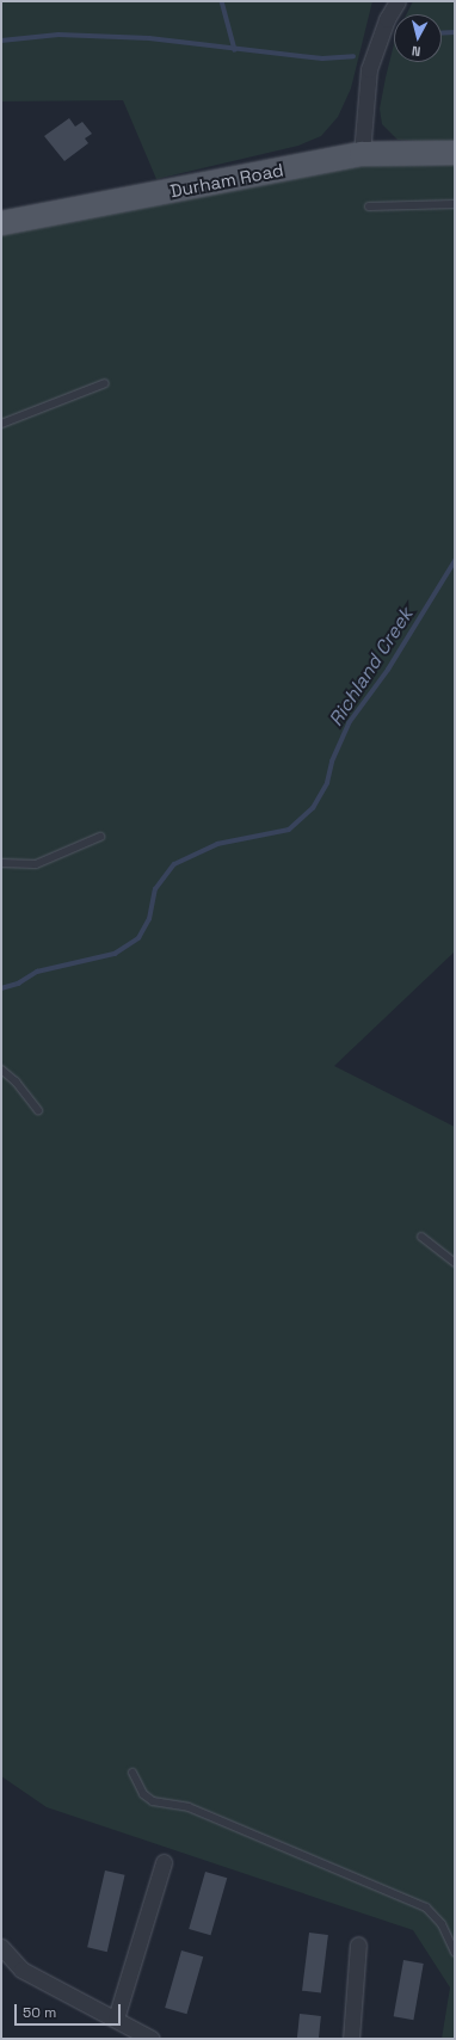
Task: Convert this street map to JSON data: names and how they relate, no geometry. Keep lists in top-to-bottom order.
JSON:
{
  "streets": {
    "main road": ["Durham Road"]
  },
  "water": ["Richland Creek"],
  "scale_bar": "50 m",
  "north": "bottom"
}
